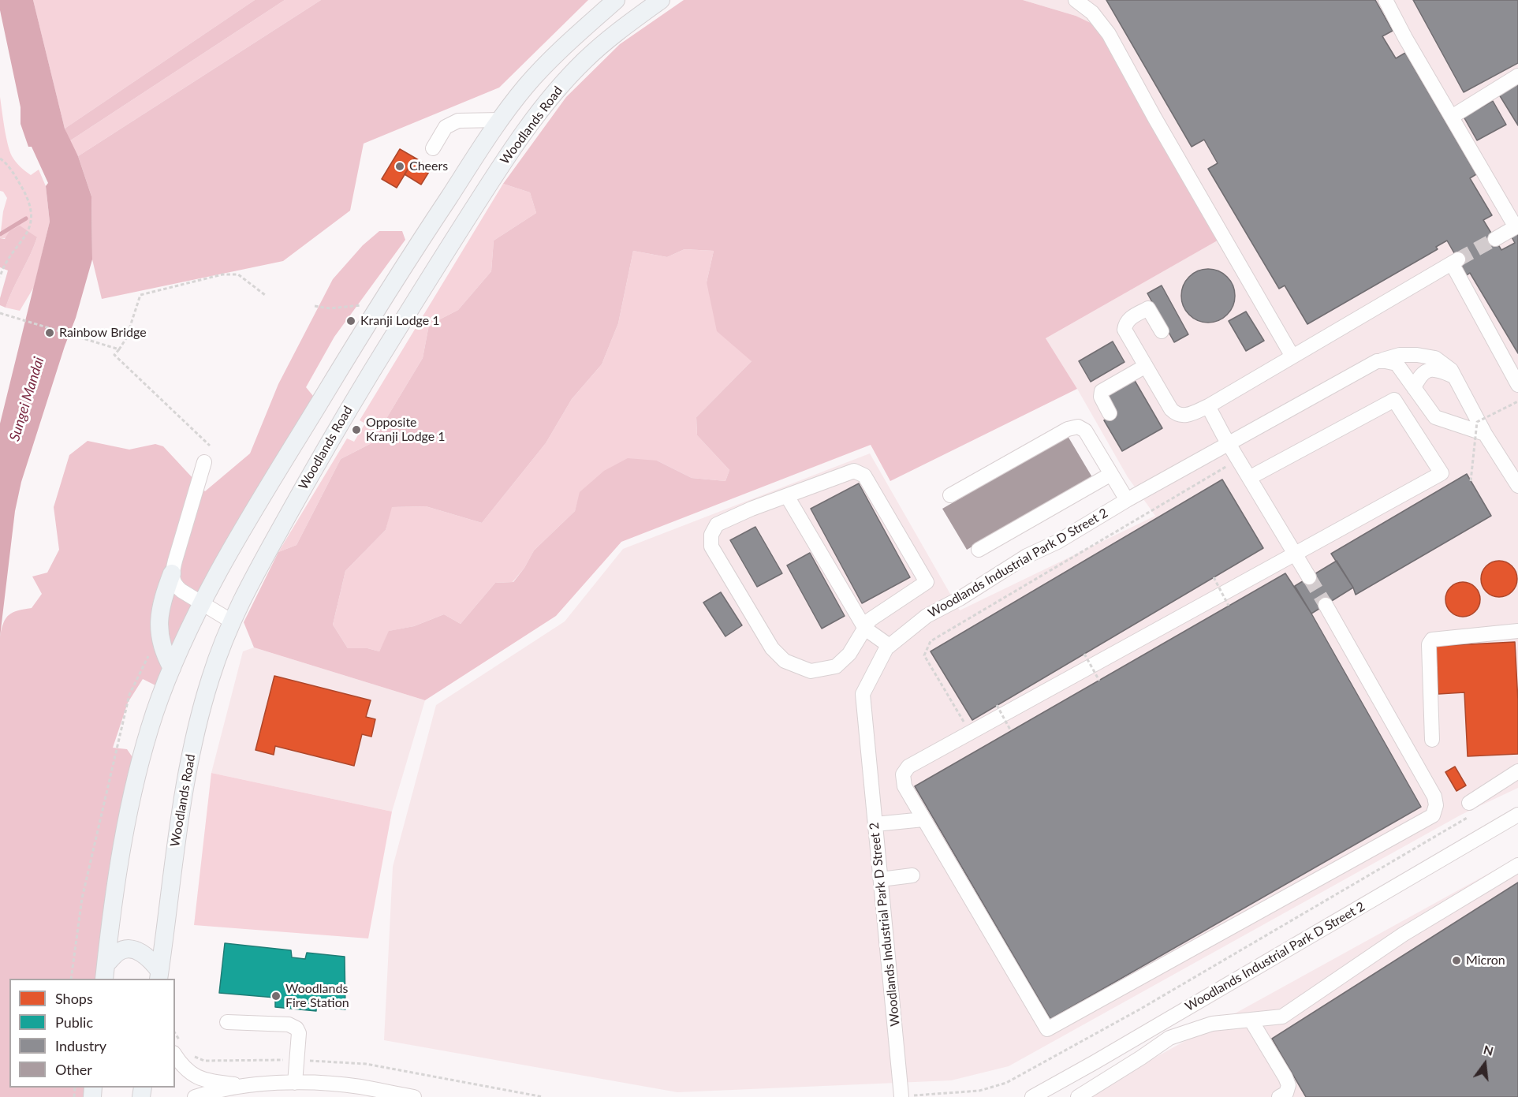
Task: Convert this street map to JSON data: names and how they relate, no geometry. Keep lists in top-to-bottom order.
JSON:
{
  "streets": {
    "main road": ["Woodlands Road"],
    "street": ["Woodlands Industrial Park D Street 2"]
  },
  "water": ["Sungei Mandai"],
  "places": [
    "Cheers",
    "Kranji Lodge 1",
    "Rainbow Bridge",
    "Opposite Kranji Lodge 1",
    "Micron",
    "Woodlands Fire Station"
  ],
  "legend": [
    "Shops",
    "Public",
    "Industry",
    "Other"
  ],
  "north": "top"
}
